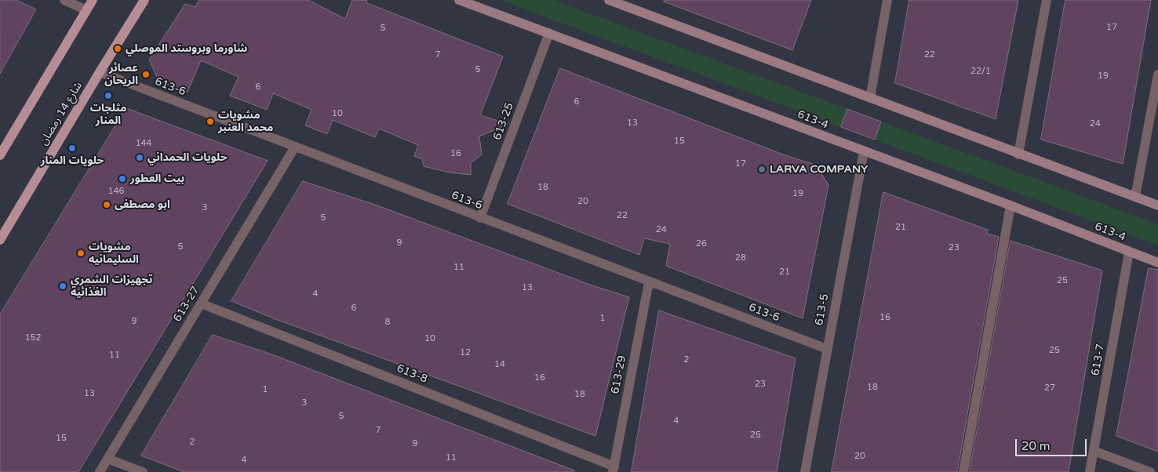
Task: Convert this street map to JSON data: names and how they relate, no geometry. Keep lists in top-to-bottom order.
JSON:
{
  "streets": {
    "main road": ["شارع 14 رمضان"],
    "street": [
      "613-6",
      "613-4",
      "613-25",
      "613-27",
      "613-5",
      "613-7",
      "613-8",
      "613-29"
    ]
  },
  "crossings": [
    ["613-6", "شارع 14 رمضان"],
    ["613-6", "613-25"],
    ["613-6", "613-27"],
    ["613-6", "613-5"],
    ["613-6", "613-29"],
    ["613-4", "613-25"],
    ["613-4", "613-5"],
    ["613-4", "613-7"],
    ["613-27", "613-8"],
    ["613-8", "613-29"]
  ],
  "places": [
    "شاورما وبروستد الموصلي",
    "عصائر الريحان",
    "مثلجات المنار",
    "مشويات محمد العنبر",
    "حلويات المنار",
    "حلويات الحمداني",
    "LARVA COMPANY",
    "بيت العطور",
    "ابو مصطفى",
    "مشويات السليمانيه",
    "تجهيزات الشمري الغذائية"
  ],
  "house_numbers": [
    "17",
    "5",
    "7",
    "22",
    "5",
    "22/1",
    "19",
    "6",
    "6",
    "10",
    "13",
    "24",
    "15",
    "144",
    "16",
    "17",
    "18",
    "146",
    "19",
    "20",
    "3",
    "22",
    "5",
    "21",
    "24",
    "9",
    "26",
    "5",
    "23",
    "28",
    "11",
    "21",
    "25",
    "13",
    "4",
    "6",
    "16",
    "1",
    "9",
    "8",
    "152",
    "10",
    "25",
    "12",
    "11",
    "2",
    "14",
    "16",
    "23",
    "18",
    "27",
    "1",
    "13",
    "18",
    "3",
    "5",
    "4",
    "7",
    "25",
    "15",
    "2",
    "9",
    "20",
    "11",
    "4"
  ],
  "scale_bar": "20 m"
}
